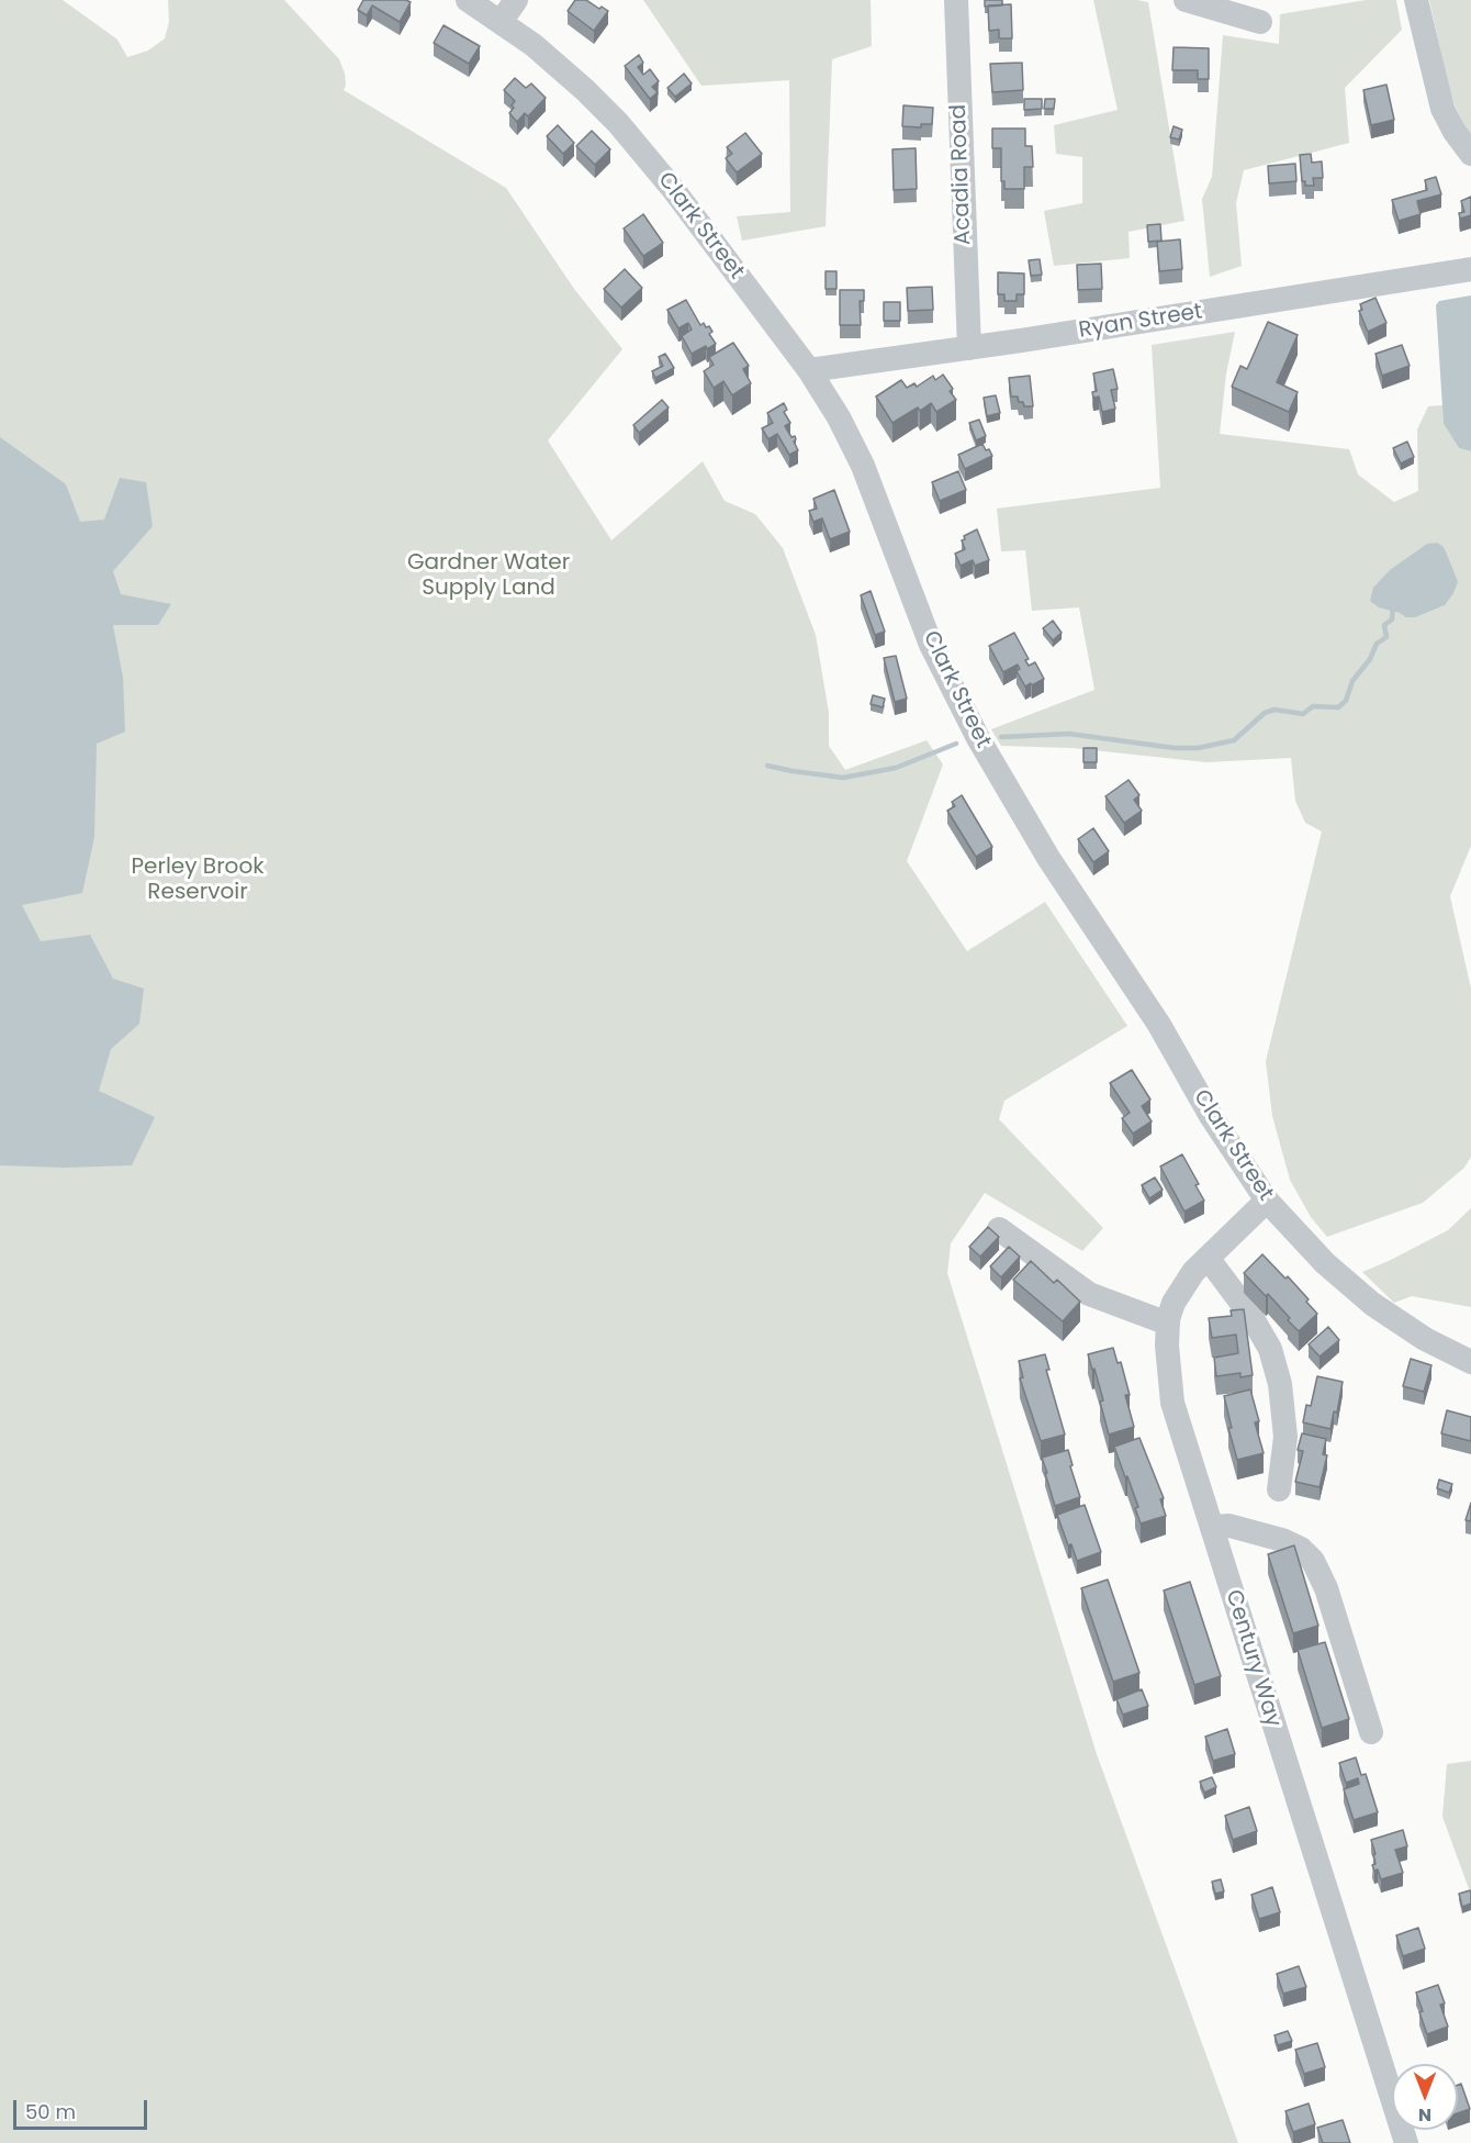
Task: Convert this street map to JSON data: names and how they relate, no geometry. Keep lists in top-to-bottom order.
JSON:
{
  "streets": {
    "street": [
      "Acadia Road",
      "Clark Street",
      "Ryan Street",
      "Century Way"
    ]
  },
  "crossings": [
    ["Acadia Road", "Ryan Street"],
    ["Clark Street", "Ryan Street"],
    ["Clark Street", "Century Way"]
  ],
  "parks": ["Gardner Water Supply Land", "Perley Brook Reservoir"],
  "scale_bar": "50 m",
  "north": "bottom"
}
